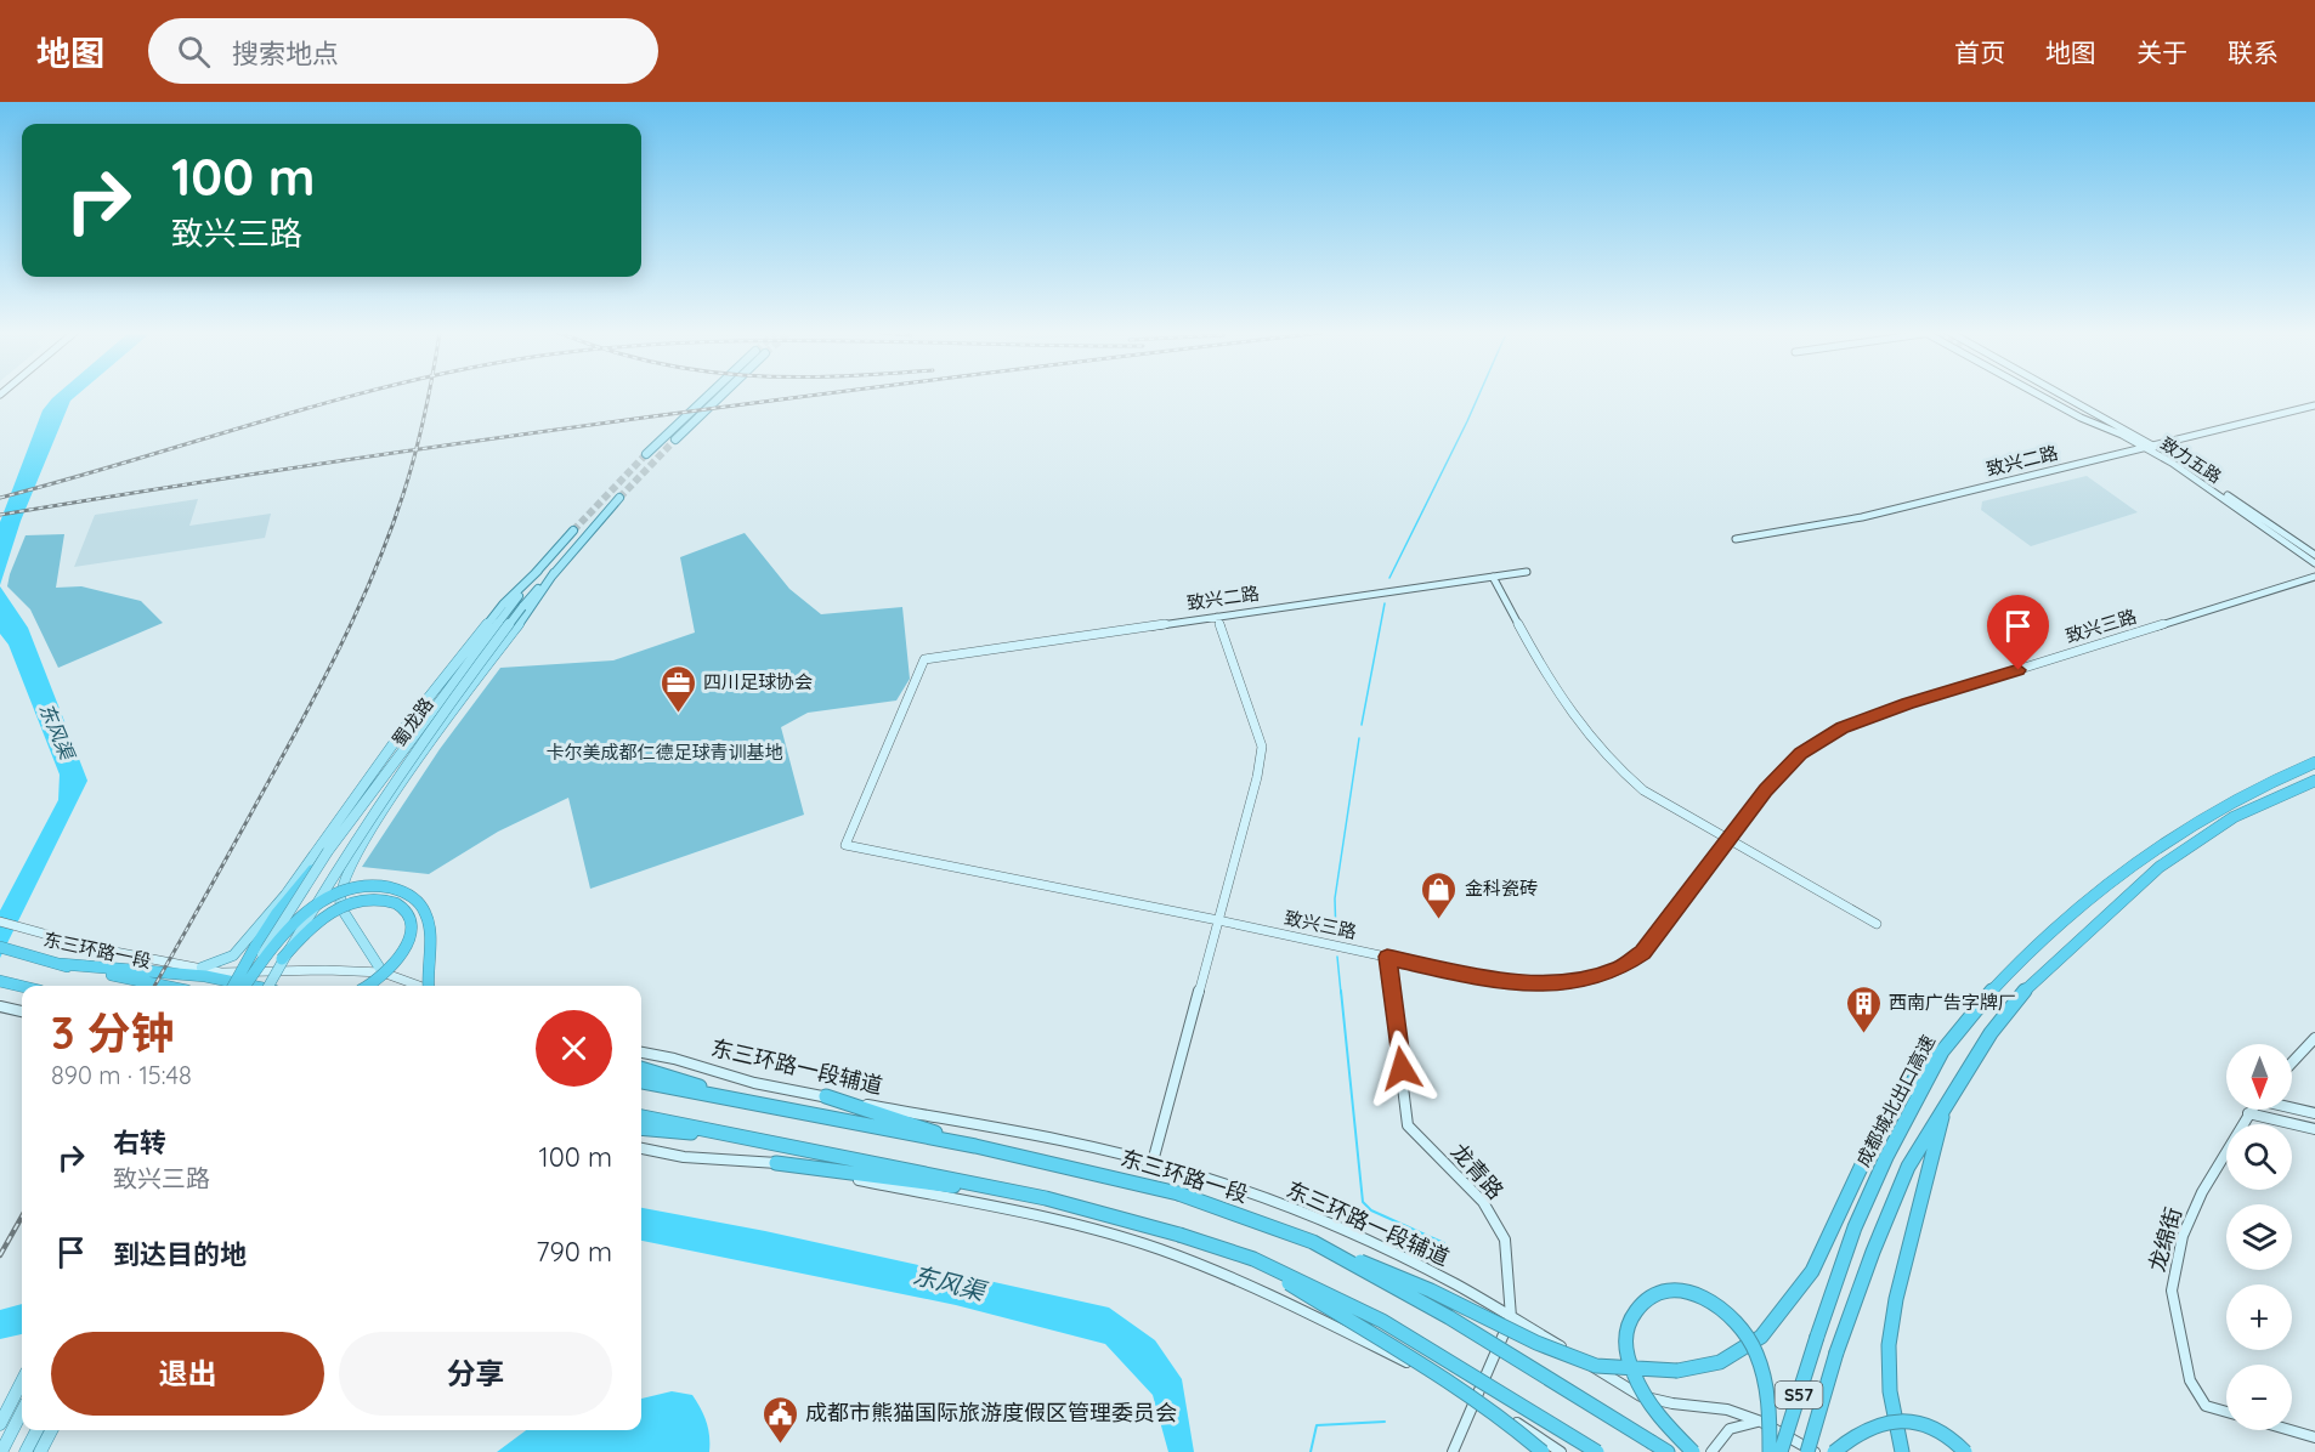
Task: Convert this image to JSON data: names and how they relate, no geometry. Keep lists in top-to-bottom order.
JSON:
{
  "streets": {
    "highway": ["东三环路一段", "成都城北出口高速", "S57"],
    "main road": ["蜀龙路"],
    "street": [
      "致力五路",
      "致兴二路",
      "致兴三路",
      "东三环路一段辅道",
      "龙青路",
      "龙绵街"
    ]
  },
  "crossings": [
    ["致力五路", "致兴二路"],
    ["致兴二路", "致兴三路"],
    ["致兴三路", "龙青路"],
    ["东三环路一段辅道", "龙青路"],
    ["东三环路一段辅道", "S57"]
  ],
  "water": ["东风渠"],
  "parks": ["卡尔美成都仁德足球青训基地"],
  "places": {
    "office": ["四川足球协会"],
    "shop": ["金科瓷砖"],
    "building": ["西南广告字牌厂"],
    "public building": ["成都市熊猫国际旅游度假区管理委员会"]
  },
  "north": "bottom",
  "page": {
    "header": "地图",
    "search": "搜索地点",
    "nav": [
      "首页",
      "地图",
      "关于",
      "联系"
    ],
    "turn": ["100 m", "致兴三路"],
    "heading": ["3 分钟", "890 m · 15:48"],
    "map_buttons": ["+", "−"],
    "list": [
      {
        "name": "右转",
        "note": "致兴三路",
        "value": "100 m"
      },
      {
        "name": "到达目的地",
        "value": "790 m"
      }
    ],
    "buttons": ["退出", "分享"]
  }
}
